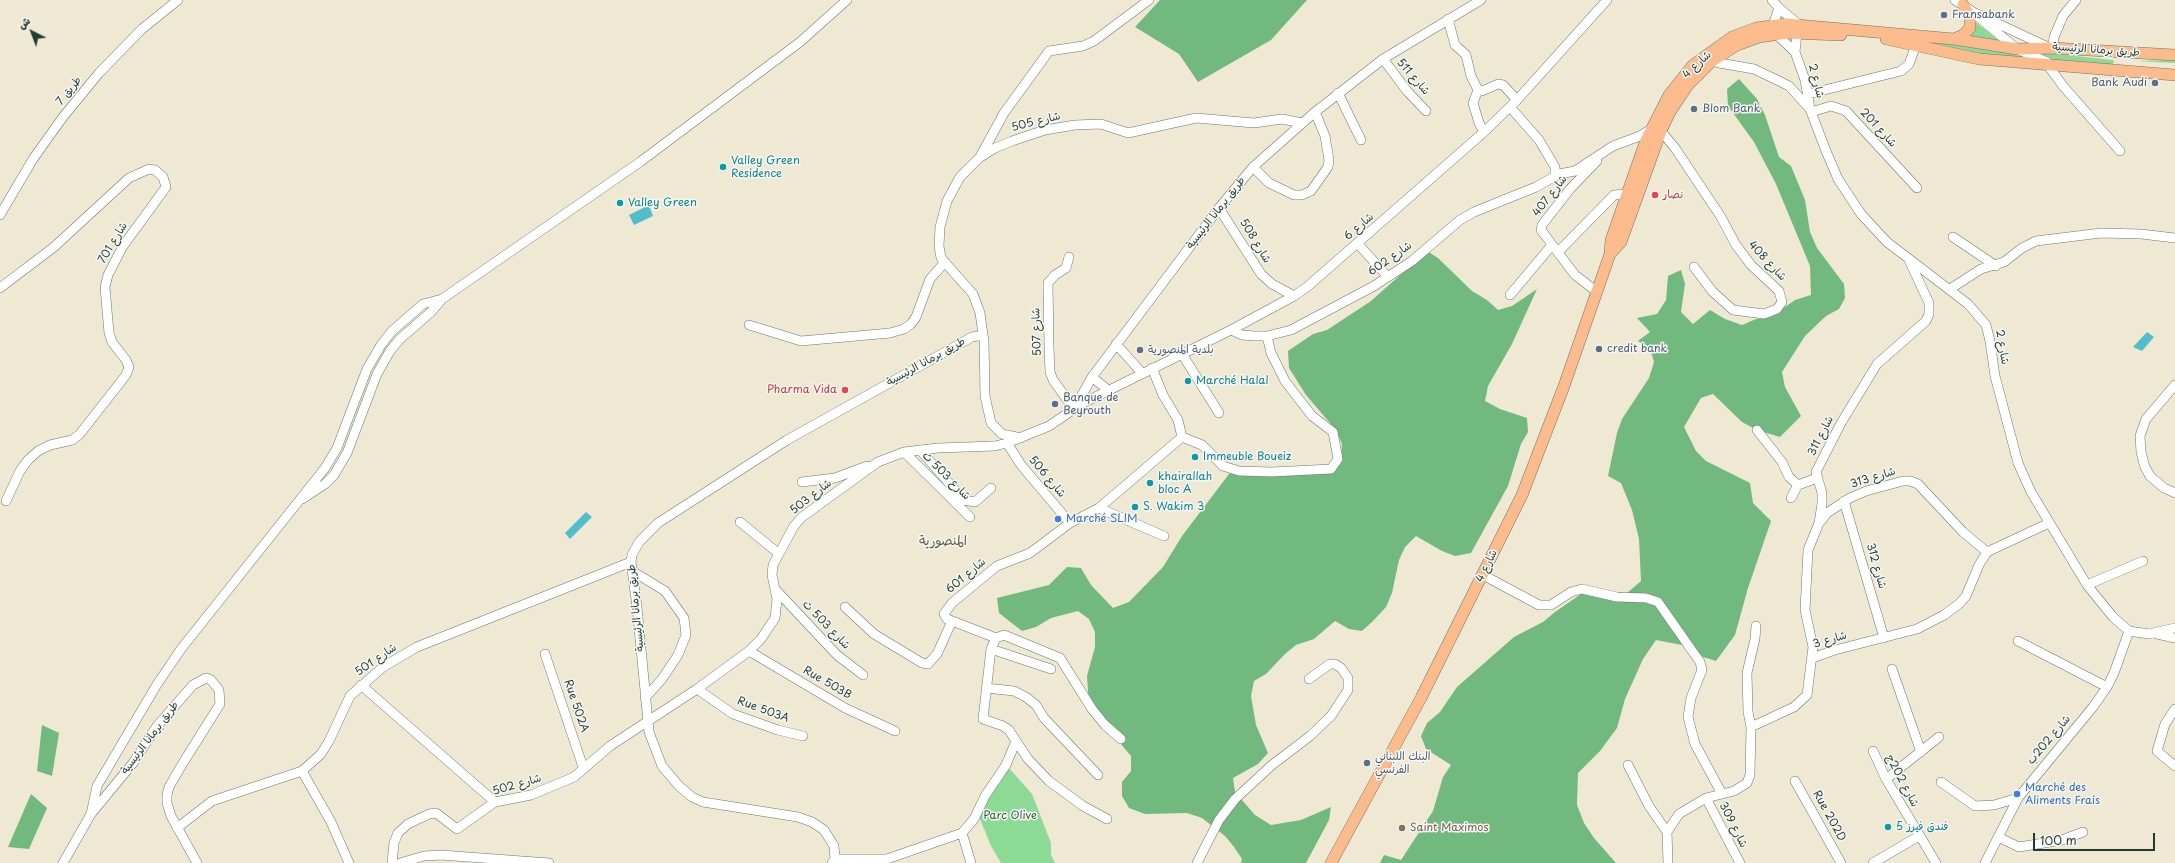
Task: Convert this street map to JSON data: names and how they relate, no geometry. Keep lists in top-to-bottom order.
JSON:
{
  "streets": {
    "main road": ["طريق برمانا الرئيسية", "شارع 4"],
    "street": [
      "شارع 511",
      "شارع 2",
      "طريق 7",
      "شارع 505",
      "شارع 201",
      "شارع 407",
      "شارع 6",
      "شارع 508",
      "شارع 701",
      "شارع 602",
      "شارع 408",
      "شارع 507",
      "شارع 311",
      "شارع 503 ث",
      "شارع 506",
      "شارع 313",
      "شارع 503",
      "شارع 312",
      "شارع 601",
      "شارع 503 ت",
      "شارع 3",
      "شارع 501",
      "Rue 503B",
      "Rue 502A",
      "Rue 503A",
      "شارع 202ب",
      "شارع 202ج",
      "شارع 502",
      "Rue 202D",
      "شارع 309"
    ]
  },
  "crossings": [
    ["طريق برمانا الرئيسية", "شارع 511"],
    ["طريق برمانا الرئيسية", "شارع 505"],
    ["طريق برمانا الرئيسية", "شارع 6"],
    ["طريق برمانا الرئيسية", "شارع 508"],
    ["طريق برمانا الرئيسية", "شارع 507"],
    ["طريق برمانا الرئيسية", "شارع 503"],
    ["طريق برمانا الرئيسية", "شارع 501"],
    ["طريق برمانا الرئيسية", "شارع 502"],
    ["شارع 4", "شارع 2"],
    ["شارع 4", "شارع 407"],
    ["شارع 4", "شارع 408"],
    ["شارع 2", "شارع 201"],
    ["شارع 2", "شارع 311"],
    ["شارع 2", "شارع 202ب"],
    ["شارع 407", "شارع 602"],
    ["شارع 6", "شارع 508"],
    ["شارع 6", "شارع 602"],
    ["شارع 6", "شارع 507"],
    ["شارع 311", "شارع 313"],
    ["شارع 311", "شارع 3"],
    ["شارع 503 ث", "شارع 503"],
    ["شارع 506", "شارع 503"],
    ["شارع 506", "شارع 601"],
    ["شارع 313", "شارع 312"],
    ["شارع 313", "شارع 3"],
    ["شارع 503", "شارع 503 ت"],
    ["شارع 503", "Rue 503B"],
    ["شارع 503", "Rue 503A"],
    ["شارع 503", "شارع 502"],
    ["شارع 312", "شارع 3"],
    ["Rue 502A", "شارع 502"]
  ],
  "districts": ["المنصورية"],
  "parks": ["Parc Olive"],
  "places": [
    "Fransabank",
    "Bank Audi",
    "Blom Bank",
    "Valley Green Residence",
    "نصار",
    "Valley Green",
    "credit bank",
    "بلدية المنصورية",
    "Marché Halal",
    "Pharma Vida",
    "Banque de Beyrouth",
    "Immeuble Boueiz",
    "khairallah bloc A",
    "S. Wakim 3",
    "Marché SLIM",
    "البنك اللبناني الفرنسي",
    "Marché des Aliments Frais",
    "فندق فيرز 5",
    "Saint Maximos"
  ],
  "scale_bar": "100 m",
  "north": "top left"
}
